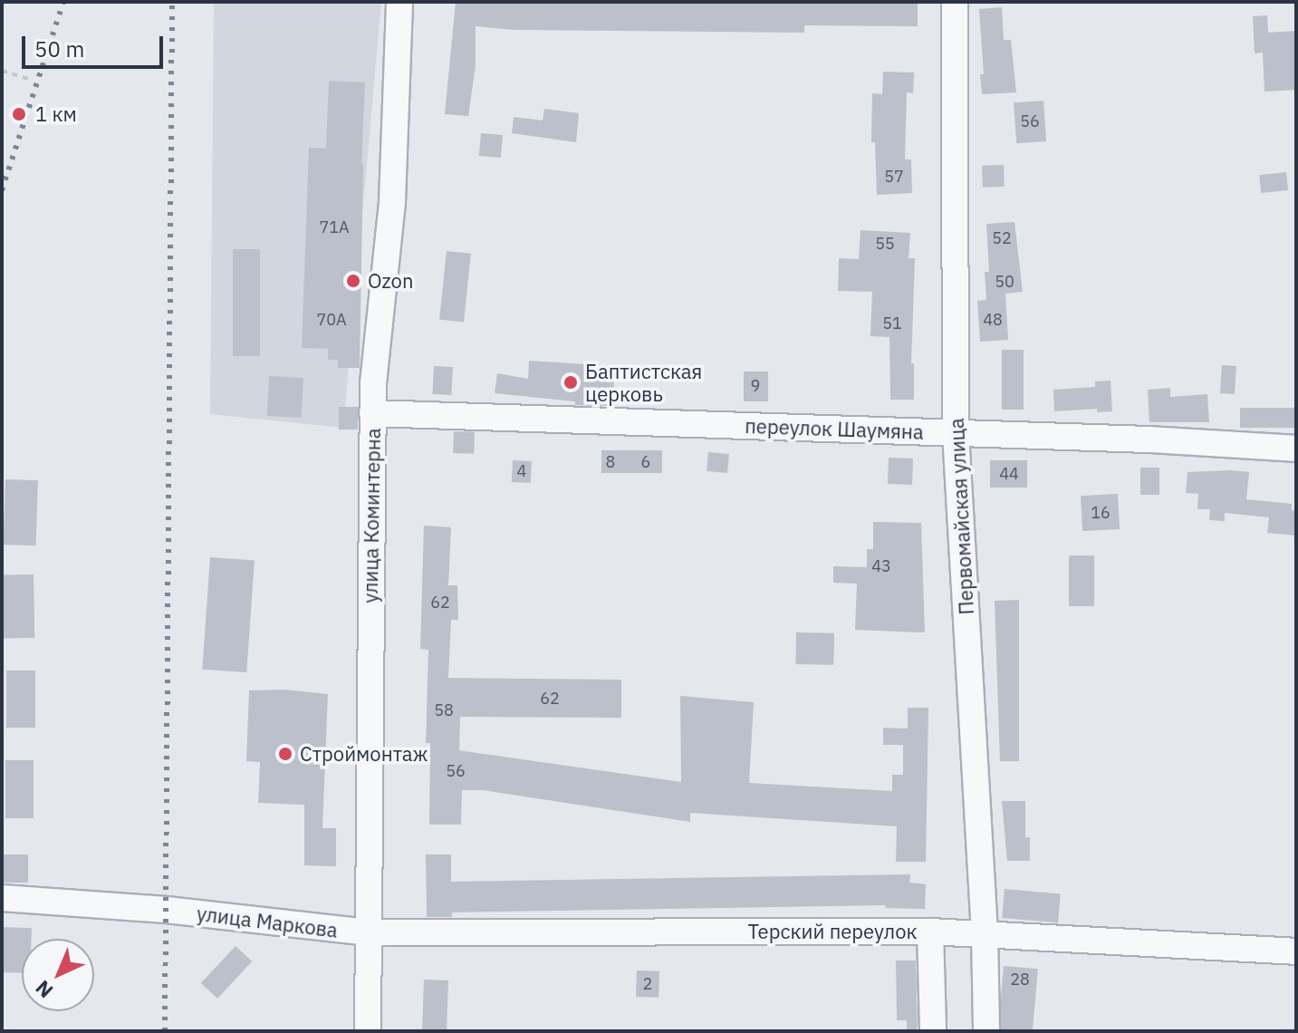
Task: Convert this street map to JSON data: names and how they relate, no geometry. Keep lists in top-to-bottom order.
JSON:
{
  "streets": {
    "street": [
      "переулок Шаумяна",
      "улица Коминтерна",
      "Первомайская улица",
      "улица Маркова",
      "Терский переулок"
    ]
  },
  "crossings": [
    ["переулок Шаумяна", "улица Коминтерна"],
    ["переулок Шаумяна", "Первомайская улица"],
    ["улица Коминтерна", "улица Маркова"],
    ["улица Коминтерна", "Терский переулок"],
    ["Первомайская улица", "Терский переулок"],
    ["улица Маркова", "Терский переулок"]
  ],
  "places": [
    "1 км",
    "Ozon",
    "Баптистская церковь",
    "Строймонтаж"
  ],
  "house_numbers": [
    "56",
    "57",
    "71А",
    "52",
    "55",
    "50",
    "70А",
    "48",
    "51",
    "9",
    "8",
    "6",
    "4",
    "44",
    "16",
    "43",
    "62",
    "62",
    "58",
    "56",
    "28",
    "2"
  ],
  "scale_bar": "50 m",
  "north": "bottom left"
}
